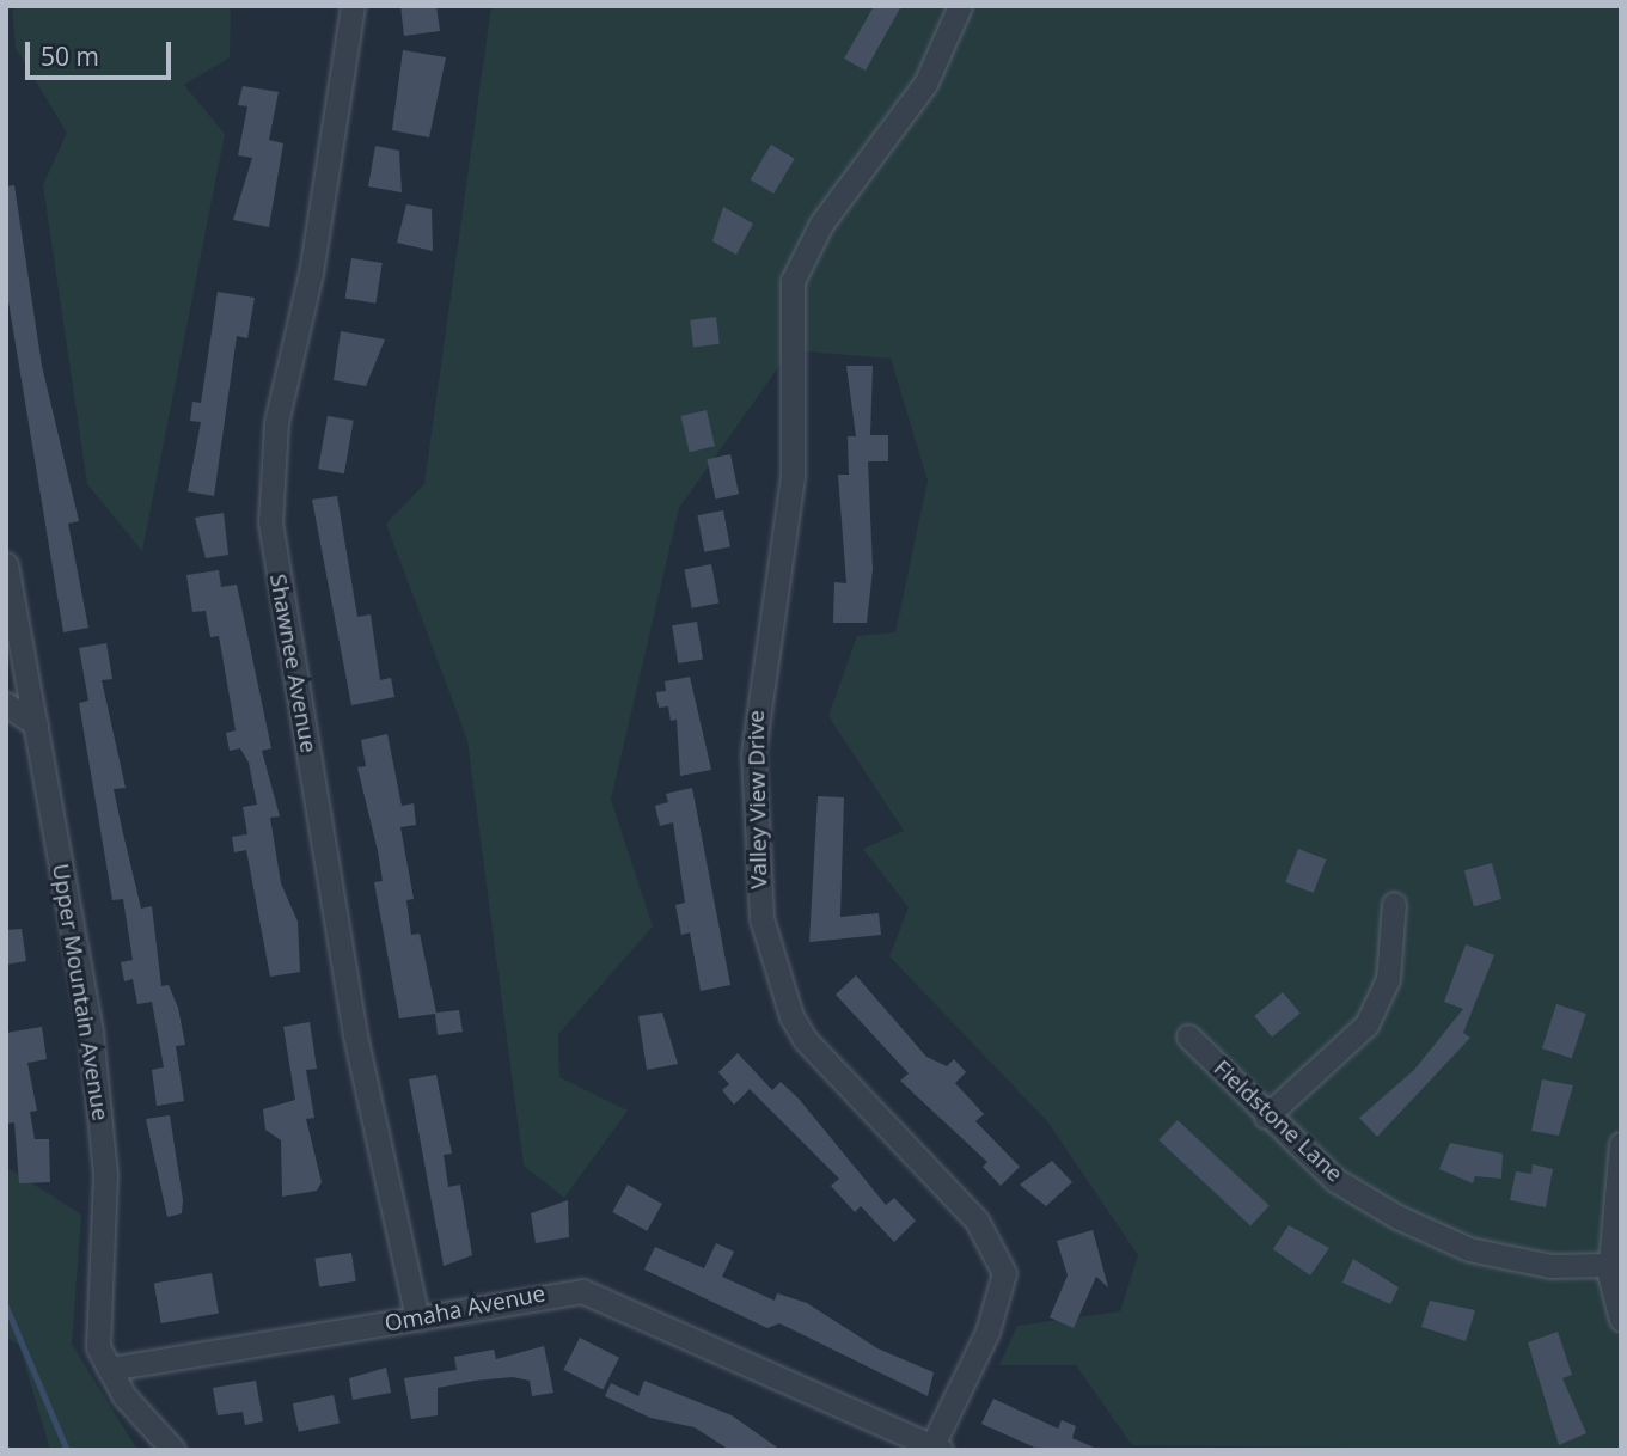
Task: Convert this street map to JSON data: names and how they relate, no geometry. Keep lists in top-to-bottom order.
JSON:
{
  "streets": {
    "street": [
      "Shawnee Avenue",
      "Valley View Drive",
      "Upper Mountain Avenue",
      "Fieldstone Lane",
      "Omaha Avenue"
    ]
  },
  "crossings": [
    ["Shawnee Avenue", "Omaha Avenue"],
    ["Valley View Drive", "Omaha Avenue"],
    ["Upper Mountain Avenue", "Omaha Avenue"]
  ],
  "scale_bar": "50 m"
}
